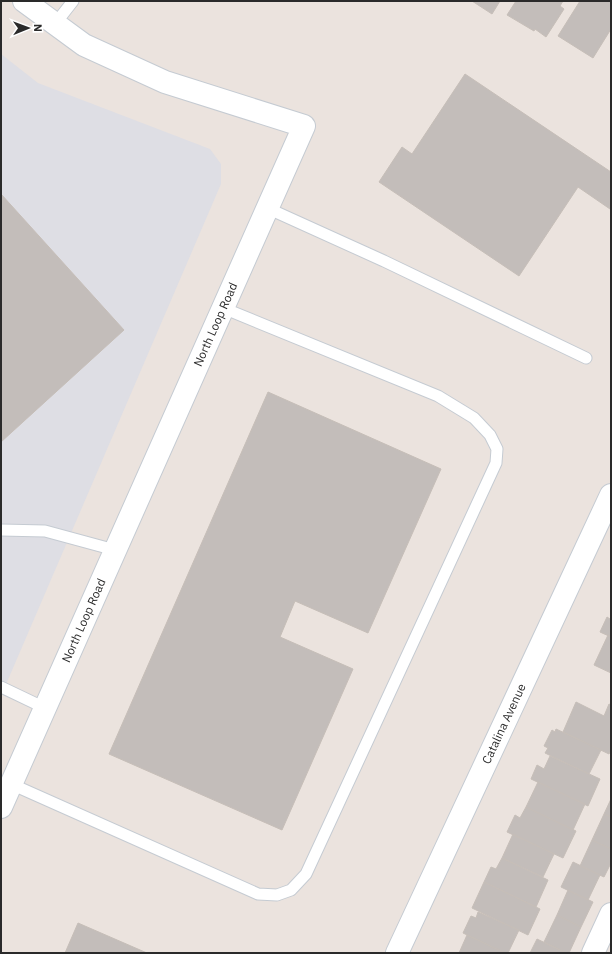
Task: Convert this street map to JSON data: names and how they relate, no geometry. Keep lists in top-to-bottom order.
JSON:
{
  "streets": {
    "street": ["North Loop Road", "Catalina Avenue"]
  },
  "north": "right"
}
